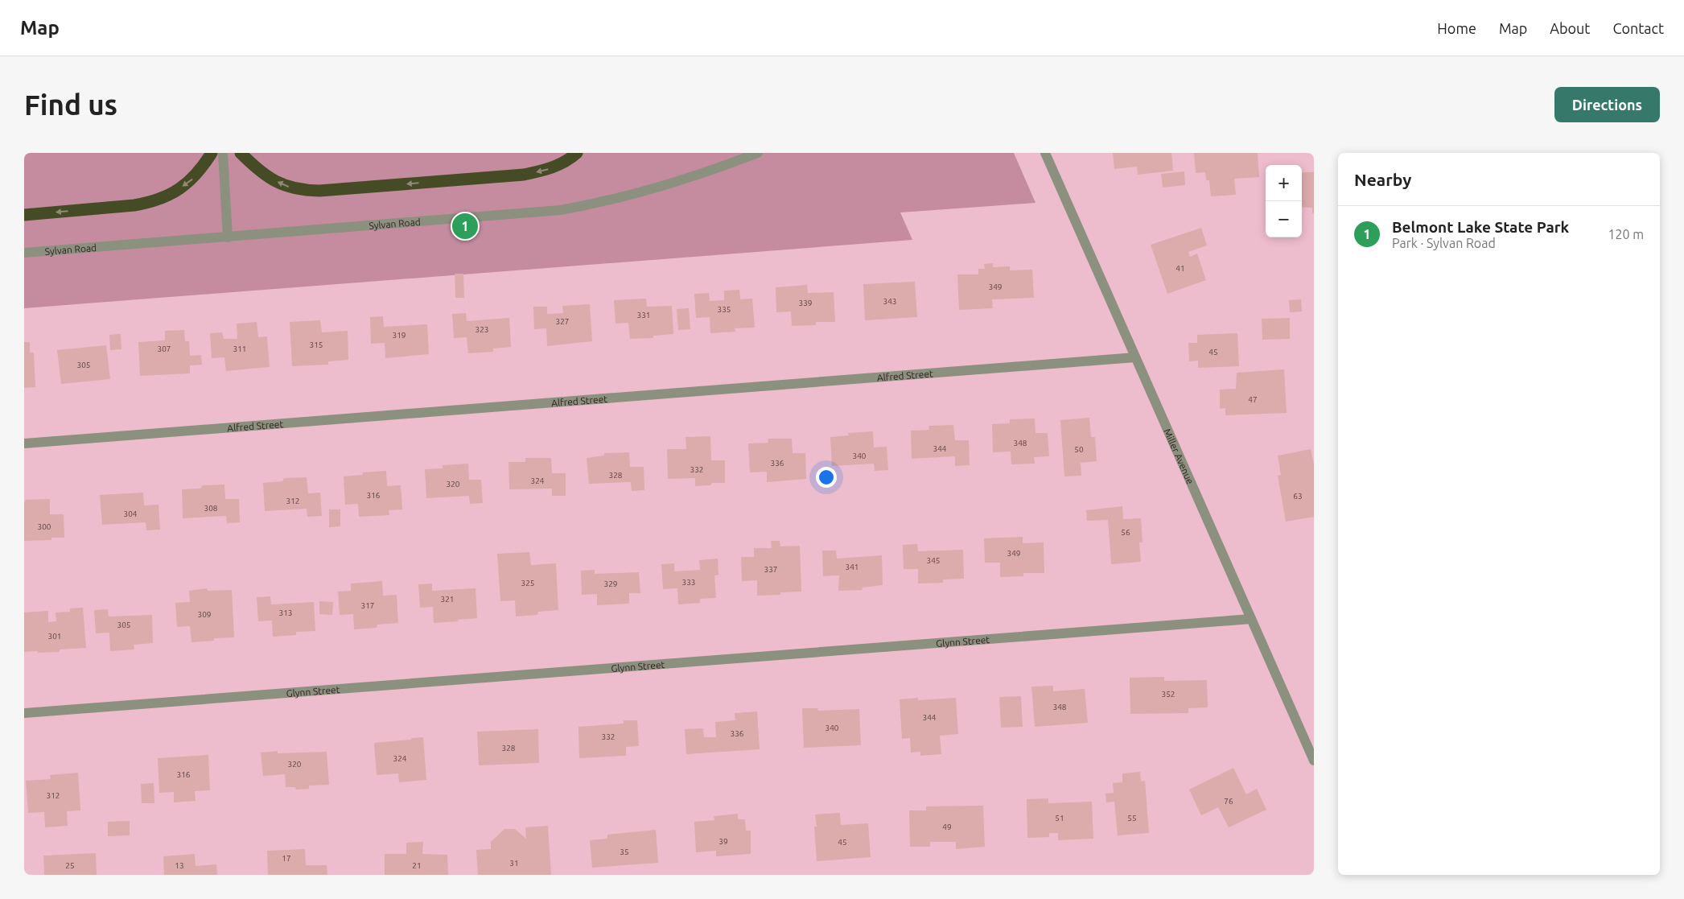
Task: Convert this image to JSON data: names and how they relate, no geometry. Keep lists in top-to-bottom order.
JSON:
{
  "streets": {
    "street": [
      "Sylvan Road",
      "Alfred Street",
      "Miller Avenue",
      "Glynn Street"
    ]
  },
  "crossings": [
    ["Alfred Street", "Miller Avenue"],
    ["Miller Avenue", "Glynn Street"]
  ],
  "house_numbers": [
    "41",
    "349",
    "343",
    "339",
    "335",
    "331",
    "327",
    "323",
    "319",
    "315",
    "307",
    "311",
    "45",
    "305",
    "47",
    "348",
    "344",
    "50",
    "340",
    "336",
    "332",
    "328",
    "324",
    "320",
    "316",
    "63",
    "312",
    "308",
    "304",
    "300",
    "56",
    "349",
    "345",
    "341",
    "337",
    "333",
    "325",
    "329",
    "321",
    "317",
    "313",
    "309",
    "305",
    "301",
    "352",
    "348",
    "344",
    "340",
    "336",
    "332",
    "328",
    "324",
    "320",
    "316",
    "312",
    "76",
    "51",
    "55",
    "49",
    "39",
    "45",
    "35",
    "17",
    "31",
    "25",
    "13",
    "21"
  ],
  "page": {
    "header": "Map",
    "nav": [
      "Home",
      "Map",
      "About",
      "Contact"
    ],
    "buttons": "Directions",
    "title": "Find us",
    "heading": "Nearby",
    "map_buttons": ["+", "−"],
    "list": [
      {
        "mark": "1",
        "name": "Belmont Lake State Park",
        "note": "Park · Sylvan Road",
        "value": "120 m"
      }
    ],
    "pins": "1"
  }
}
